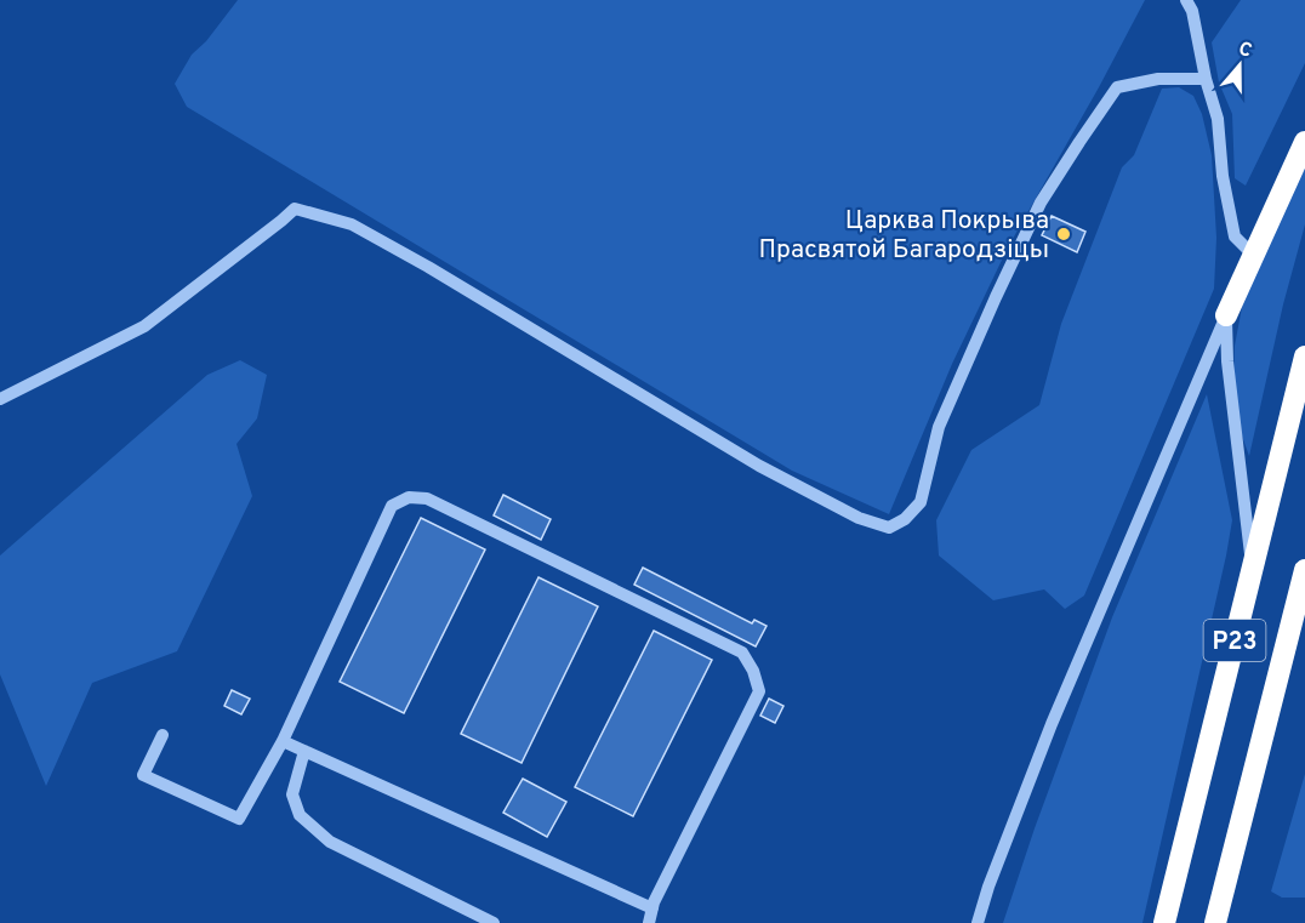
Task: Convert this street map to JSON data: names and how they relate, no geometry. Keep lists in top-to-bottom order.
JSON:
{
  "streets": {
    "highway": ["Р23"]
  },
  "places": ["Царква Покрыва Прасвятой Багародзіцы"],
  "north": "top"
}
